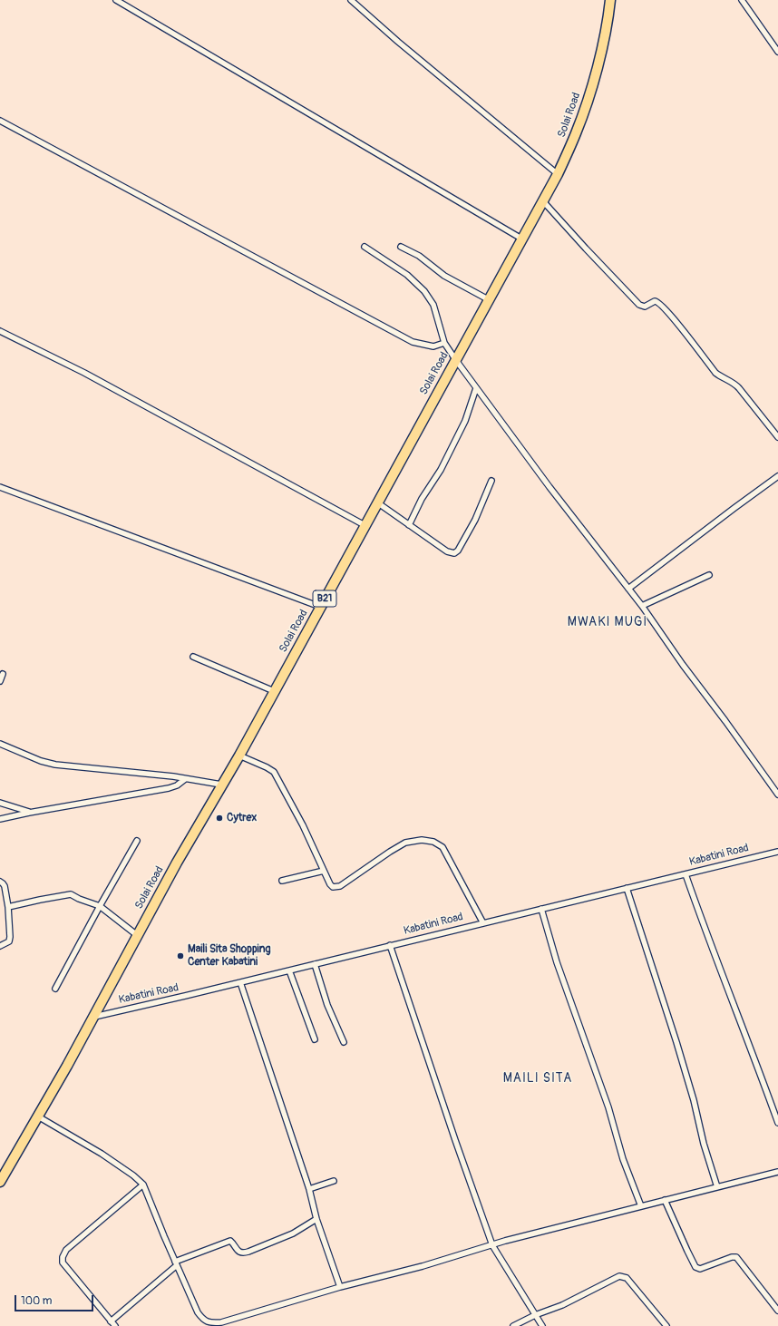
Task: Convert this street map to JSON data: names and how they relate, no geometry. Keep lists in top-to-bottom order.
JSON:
{
  "streets": {
    "highway": ["Solai Road", "B21"],
    "street": ["Kabatini Road"]
  },
  "crossings": [
    ["Solai Road", "Kabatini Road"]
  ],
  "districts": ["MWAKI MUGI", "MAILI SITA"],
  "places": ["Cytrex", "Maili Sita Shopping Center Kabatini"],
  "scale_bar": "100 m"
}
